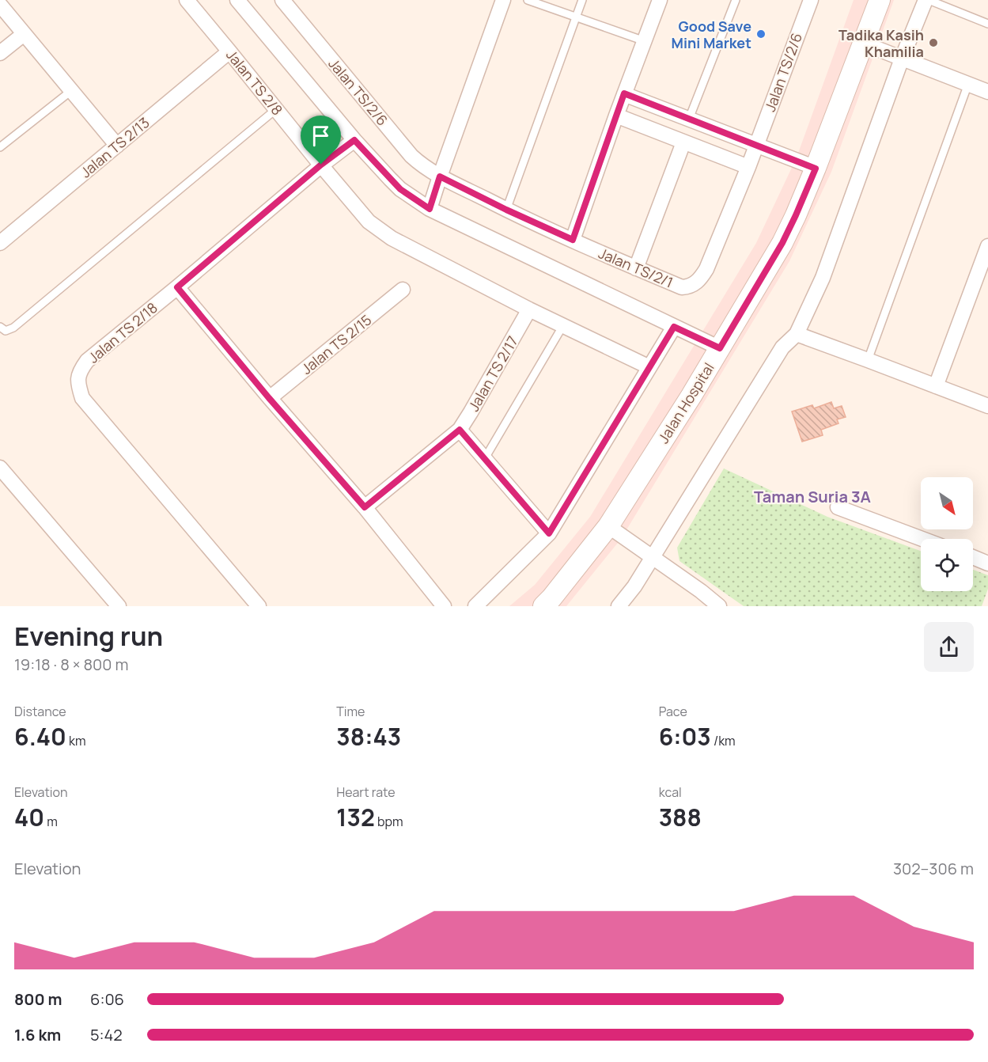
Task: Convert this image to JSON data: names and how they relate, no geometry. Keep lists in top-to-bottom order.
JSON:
{
  "streets": {
    "street": [
      "Jalan TS/2/6",
      "Jalan TS 2/8",
      "Jalan TS 2/13",
      "Jalan TS/2/1",
      "Jalan TS 2/18",
      "Jalan TS 2/15",
      "Jalan TS 2/17",
      "Jalan Hospital"
    ]
  },
  "crossings": [
    ["Jalan TS/2/6", "Jalan TS/2/1"],
    ["Jalan TS 2/8", "Jalan TS 2/13"],
    ["Jalan TS 2/8", "Jalan TS 2/18"],
    ["Jalan TS 2/8", "Jalan TS 2/17"]
  ],
  "districts": ["Taman Suria 3A"],
  "places": ["Good Save Mini Market", "Tadika Kasih Khamilia"],
  "north": "bottom right",
  "page": {
    "heading": ["Evening run", "19:18 · 8 × 800 m"],
    "stats": [
      ["Distance", "6.40 km"],
      ["Time", "38:43"],
      ["Pace", "6:03 /km"],
      ["Elevation", "40 m"],
      ["Heart rate", "132 bpm"],
      ["kcal", "388"]
    ],
    "chart": ["Elevation", "302–306 m"],
    "list": [
      {
        "name": "800 m",
        "note": "6:06"
      },
      {
        "name": "1.6 km",
        "note": "5:42"
      }
    ]
  }
}
